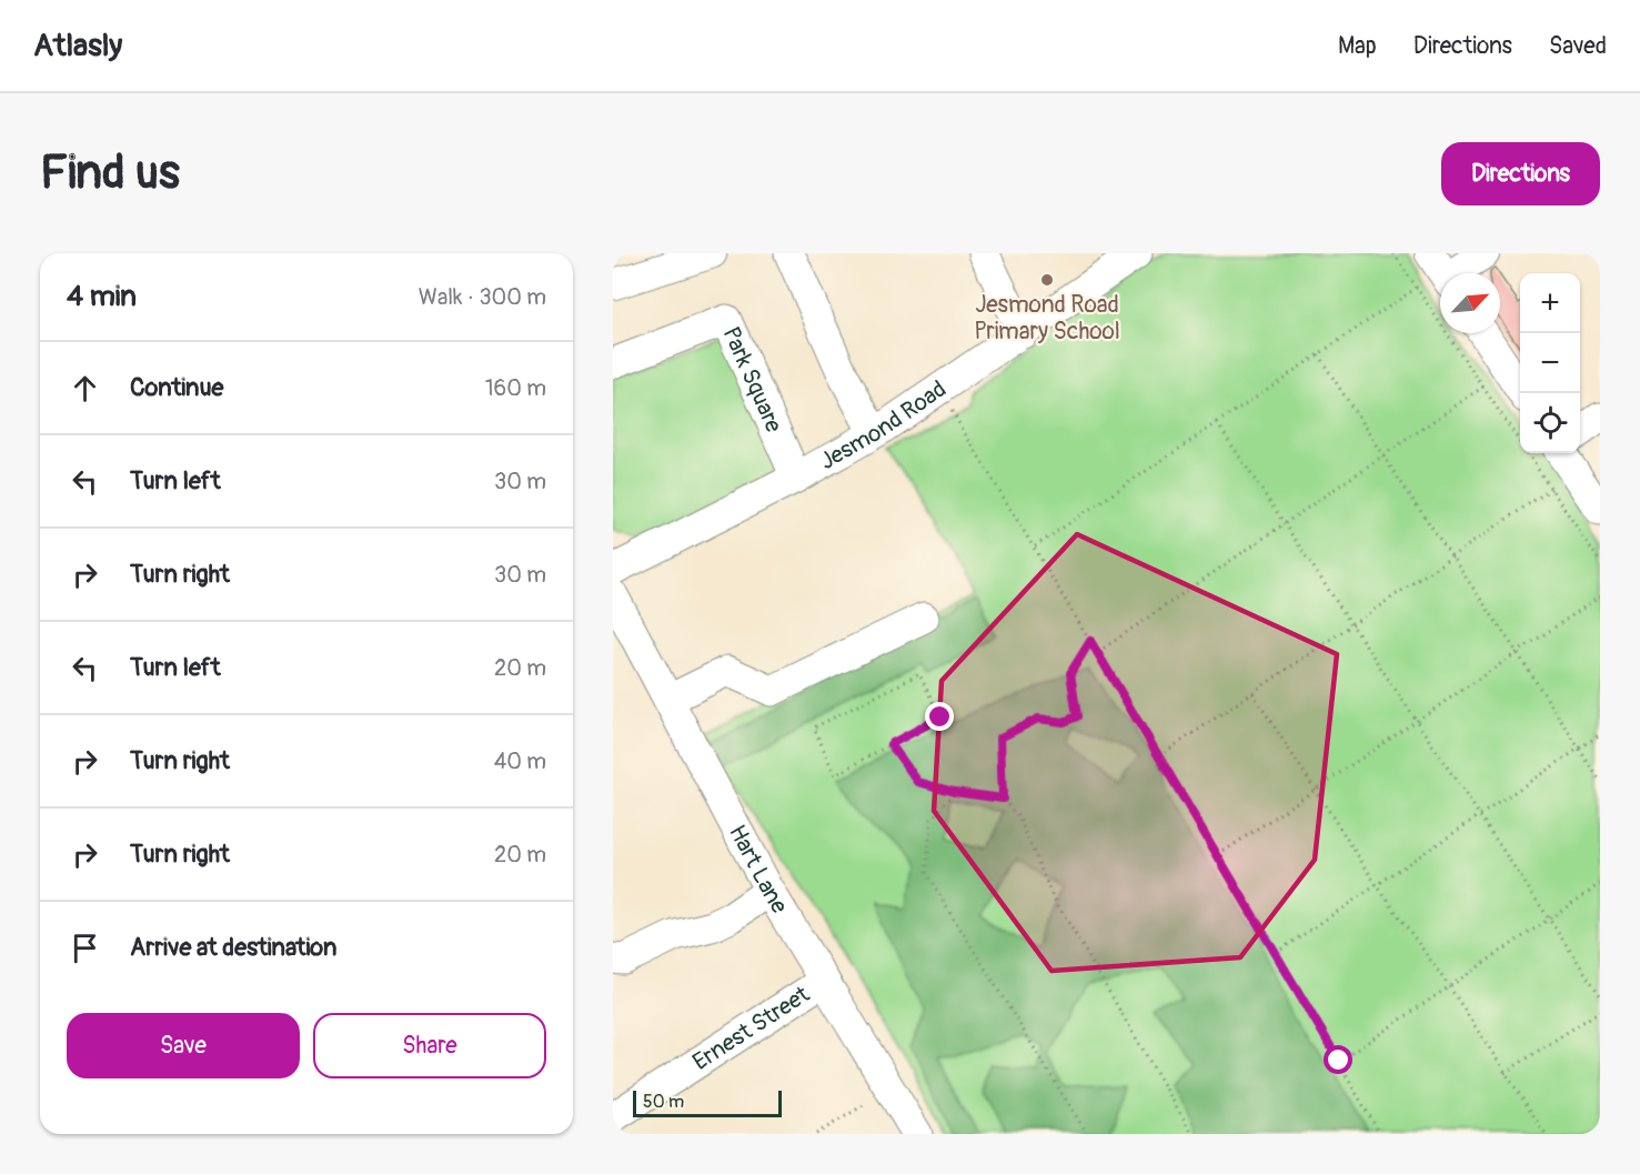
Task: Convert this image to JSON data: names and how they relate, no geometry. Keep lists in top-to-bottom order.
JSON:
{
  "streets": {
    "street": [
      "Park Square",
      "Jesmond Road",
      "Hart Lane",
      "Ernest Street"
    ]
  },
  "crossings": [
    ["Park Square", "Jesmond Road"],
    ["Hart Lane", "Ernest Street"]
  ],
  "places": ["Jesmond Road Primary School"],
  "scale_bar": "50 m",
  "north": "top right",
  "page": {
    "header": "Atlasly",
    "nav": ["Map", "Directions", "Saved"],
    "buttons": [
      "Directions",
      ["Save", "Share"]
    ],
    "title": "Find us",
    "heading": ["4 min", "Walk · 300 m"],
    "map_buttons": ["+", "−"],
    "list": [
      ["Continue", "160 m"],
      ["Turn left", "30 m"],
      ["Turn right", "30 m"],
      ["Turn left", "20 m"],
      ["Turn right", "40 m"],
      ["Turn right", "20 m"],
      "Arrive at destination"
    ],
    "scale": "50 m"
  }
}
